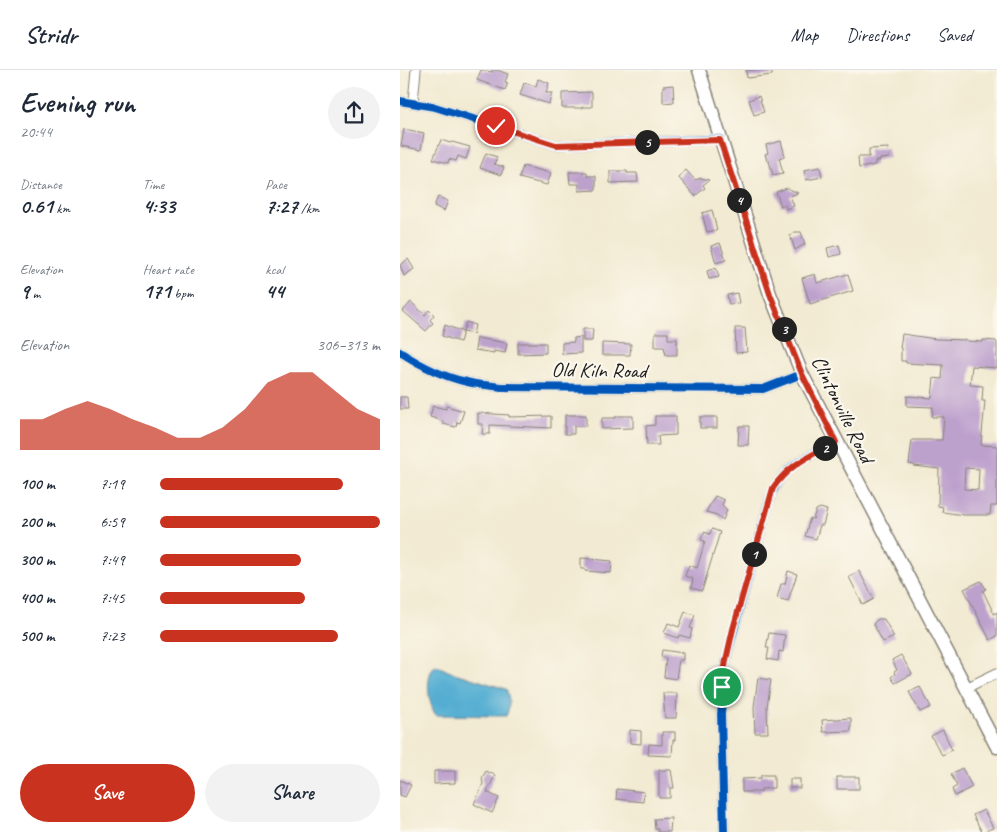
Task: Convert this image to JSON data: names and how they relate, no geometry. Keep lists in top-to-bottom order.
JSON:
{
  "streets": {
    "main road": ["Clintonville Road"],
    "street": ["Old Kiln Road"]
  },
  "crossings": [
    ["Old Kiln Road", "Clintonville Road"]
  ],
  "page": {
    "header": "Stridr",
    "nav": ["Map", "Directions", "Saved"],
    "heading": ["Evening run", "20:44"],
    "pins": [
      "5",
      "4",
      "3",
      "2",
      "1"
    ],
    "stats": [
      ["Distance", "0.61 km"],
      ["Time", "4:33"],
      ["Pace", "7:27 /km"],
      ["Elevation", "9 m"],
      ["Heart rate", "171 bpm"],
      ["kcal", "44"]
    ],
    "chart": ["Elevation", "306–313 m"],
    "list": [
      {
        "name": "100 m",
        "note": "7:19"
      },
      {
        "name": "200 m",
        "note": "6:59"
      },
      {
        "name": "300 m",
        "note": "7:49"
      },
      {
        "name": "400 m",
        "note": "7:45"
      },
      {
        "name": "500 m",
        "note": "7:23"
      }
    ],
    "buttons": ["Save", "Share"]
  }
}
